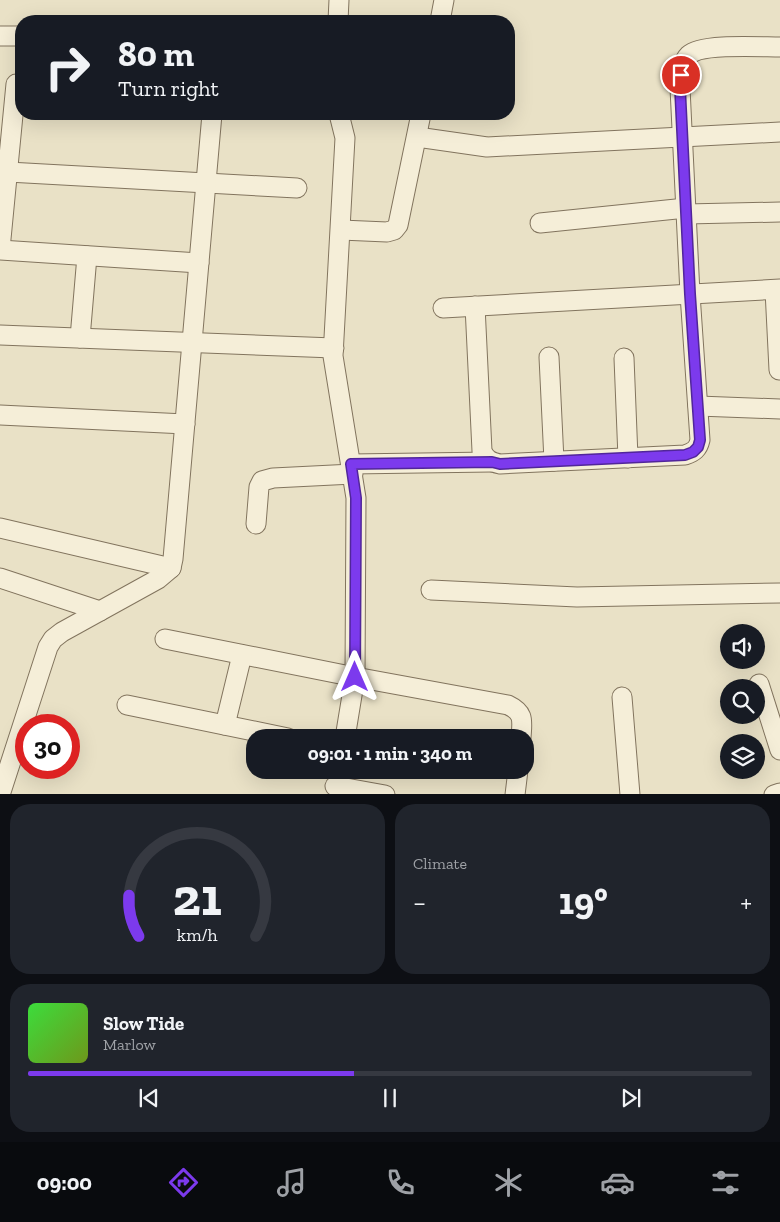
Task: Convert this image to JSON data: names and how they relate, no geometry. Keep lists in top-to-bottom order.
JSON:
{
  "page": {
    "turn": ["80 m", "Turn right"],
    "limit": "30",
    "trip": "09:01 · 1 min · 340 m",
    "tile": "Climate",
    "heat": ["−", "19°", "+"],
    "song": ["Slow Tide", "Marlow"],
    "tabs": "09:00",
    "gauge": ["21", "km/h"]
  }
}
